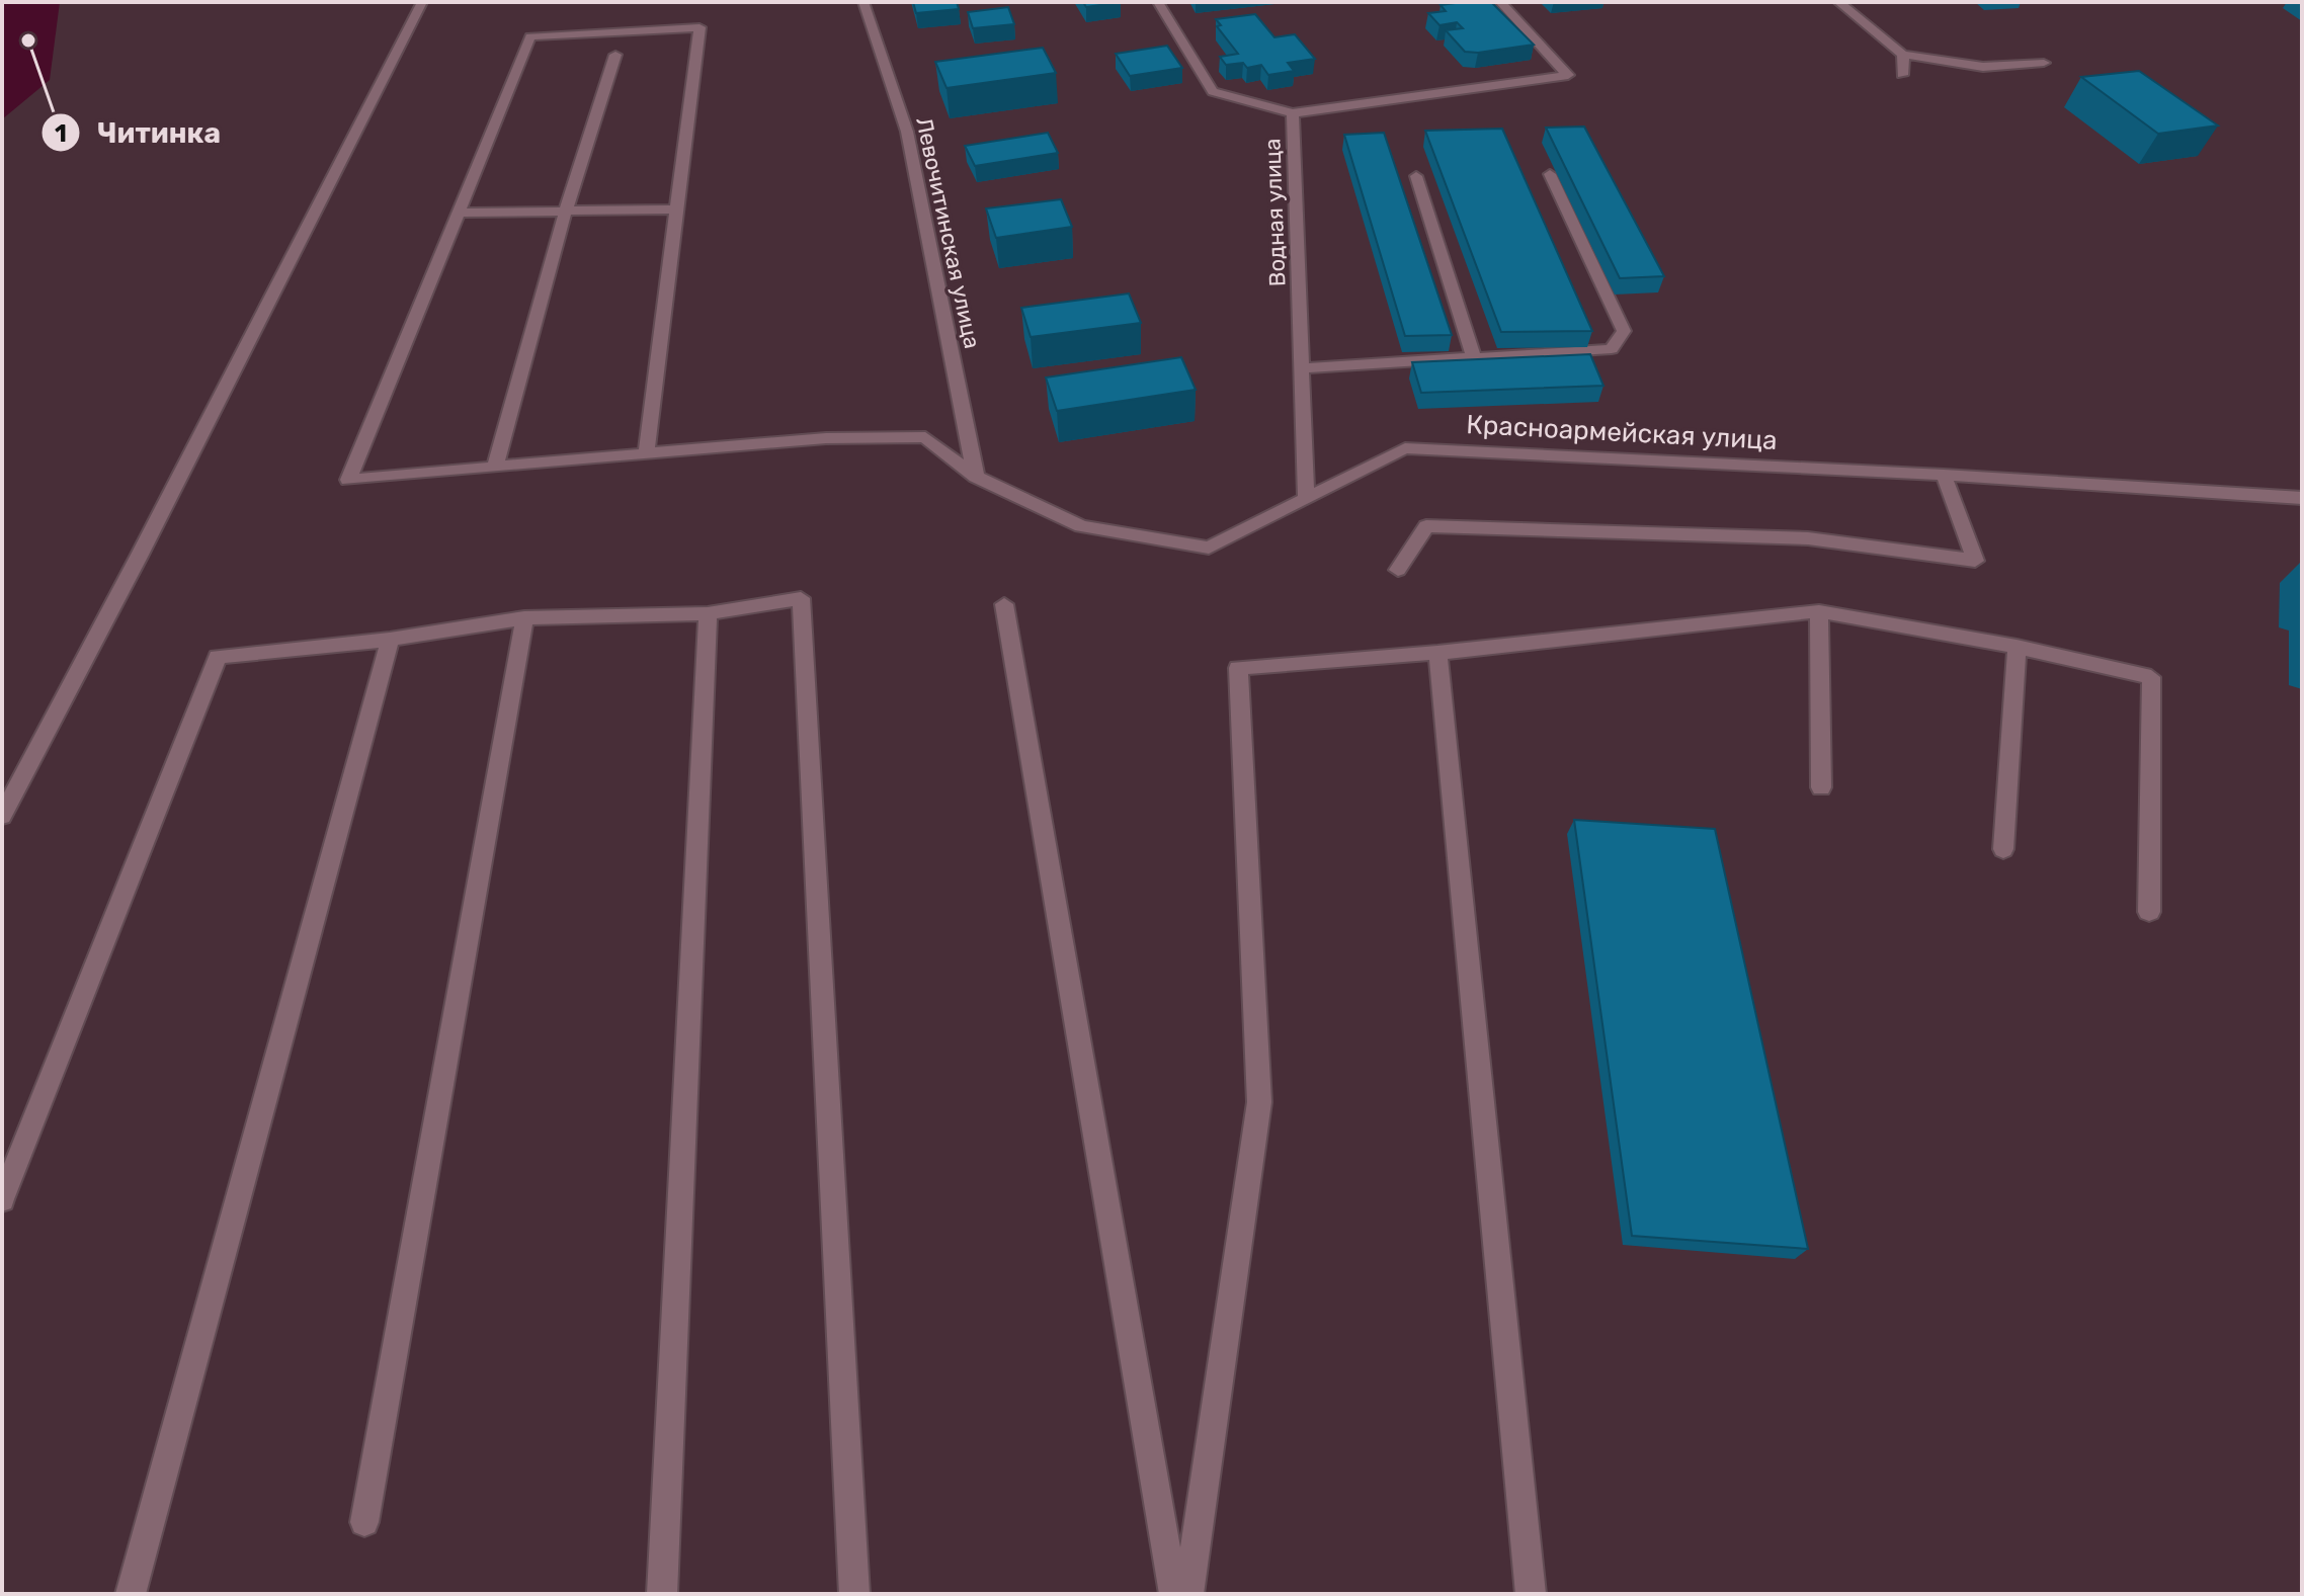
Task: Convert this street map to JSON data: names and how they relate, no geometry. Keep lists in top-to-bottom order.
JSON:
{
  "streets": {
    "street": ["Водная улица", "Левочитинская улица", "Красноармейская улица"]
  },
  "crossings": [
    ["Водная улица", "Красноармейская улица"],
    ["Левочитинская улица", "Красноармейская улица"]
  ],
  "places": ["Читинка"]
}
